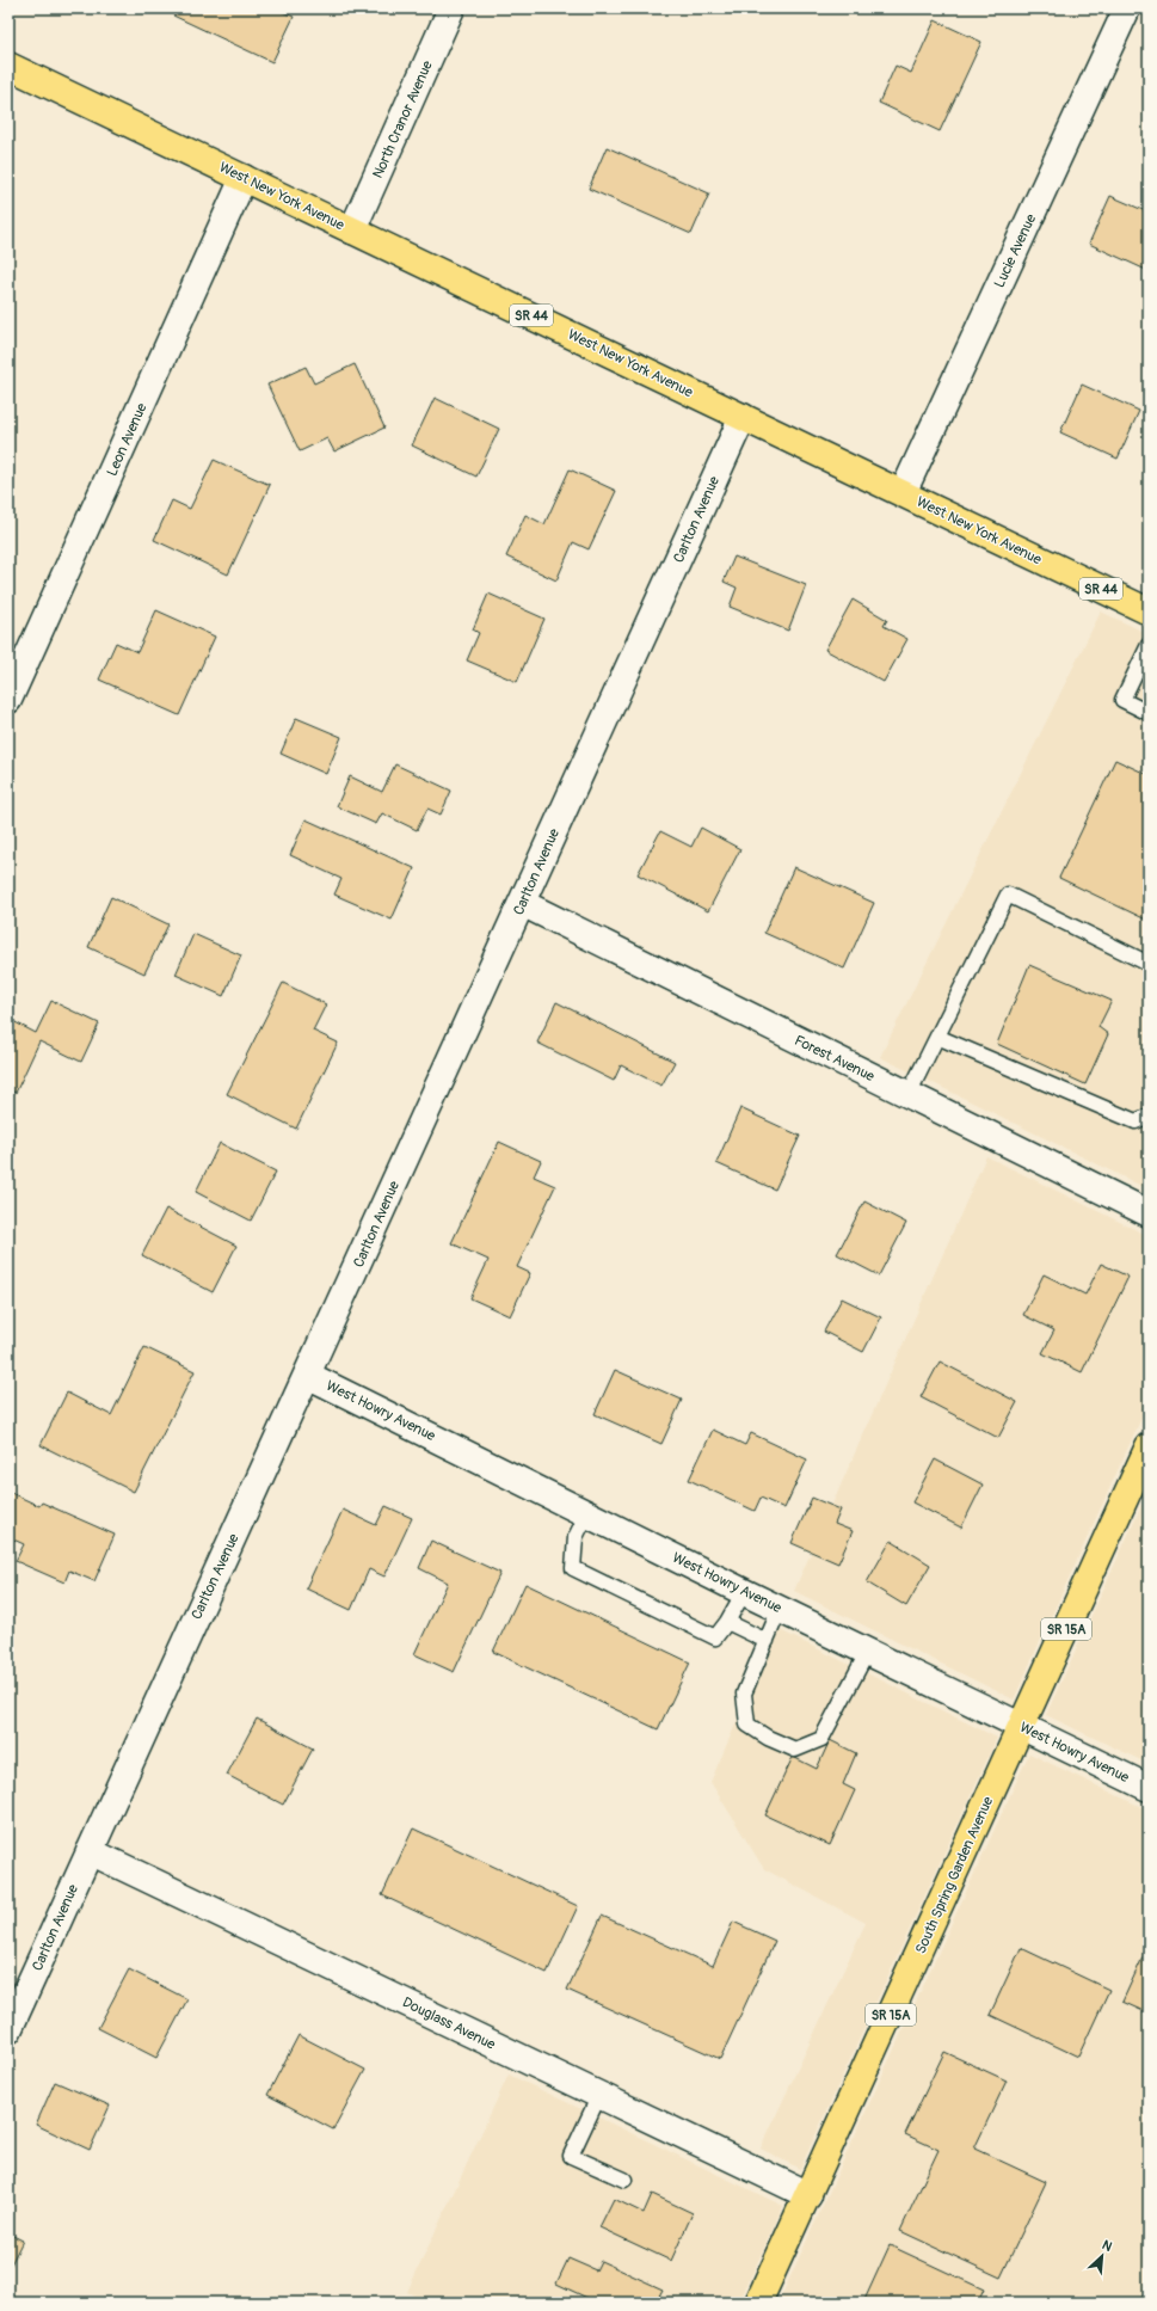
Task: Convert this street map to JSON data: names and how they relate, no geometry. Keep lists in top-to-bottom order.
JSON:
{
  "streets": {
    "main road": [
      "West New York Avenue",
      "SR 44",
      "SR 15A",
      "South Spring Garden Avenue"
    ],
    "street": [
      "North Cranor Avenue",
      "Lucie Avenue",
      "Leon Avenue",
      "Carlton Avenue",
      "Forest Avenue",
      "West Howry Avenue",
      "Douglass Avenue"
    ]
  },
  "crossings": [
    ["North Cranor Avenue", "West New York Avenue"],
    ["West New York Avenue", "Lucie Avenue"],
    ["West New York Avenue", "Leon Avenue"],
    ["West New York Avenue", "Carlton Avenue"],
    ["Carlton Avenue", "Forest Avenue"],
    ["Carlton Avenue", "West Howry Avenue"],
    ["Carlton Avenue", "Douglass Avenue"],
    ["West Howry Avenue", "South Spring Garden Avenue"],
    ["South Spring Garden Avenue", "Douglass Avenue"]
  ],
  "north": "top right"
}
